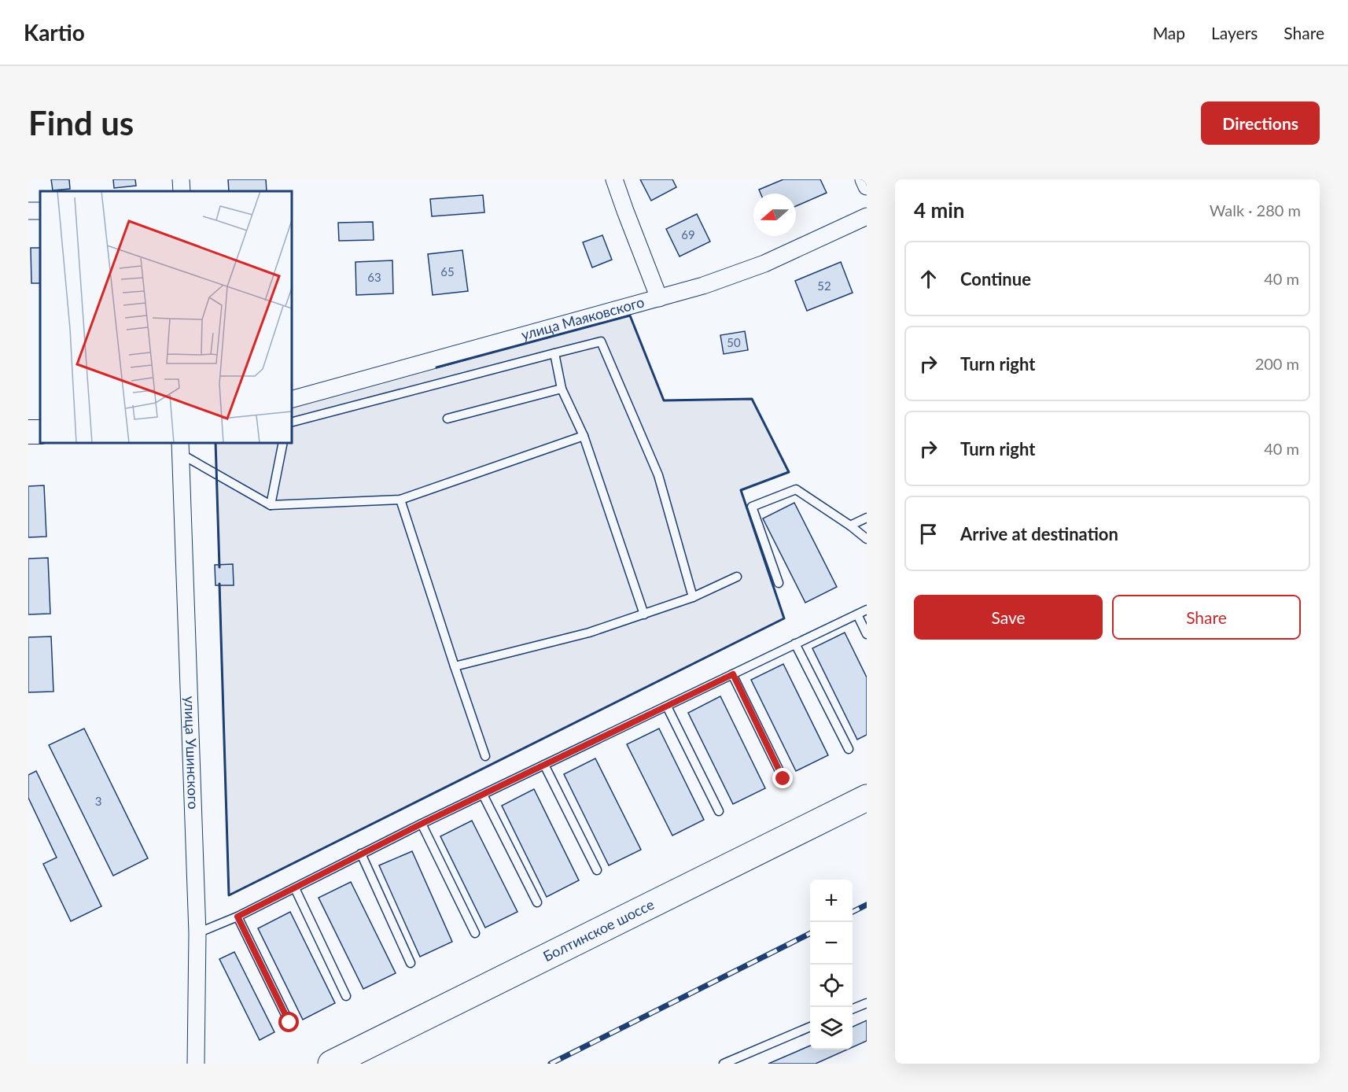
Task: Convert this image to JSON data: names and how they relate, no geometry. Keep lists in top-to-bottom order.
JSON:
{
  "streets": {
    "main road": ["Болтинское шоссе"],
    "street": ["улица Маяковского", "улица Ушинского"]
  },
  "house_numbers": [
    "69",
    "65",
    "63",
    "52",
    "50",
    "3"
  ],
  "north": "left",
  "page": {
    "header": "Kartio",
    "nav": ["Map", "Layers", "Share"],
    "buttons": [
      "Directions",
      ["Save", "Share"]
    ],
    "title": "Find us",
    "heading": ["4 min", "Walk · 280 m"],
    "list": [
      ["Continue", "40 m"],
      ["Turn right", "200 m"],
      ["Turn right", "40 m"],
      "Arrive at destination"
    ],
    "map_buttons": ["+", "−"]
  }
}
